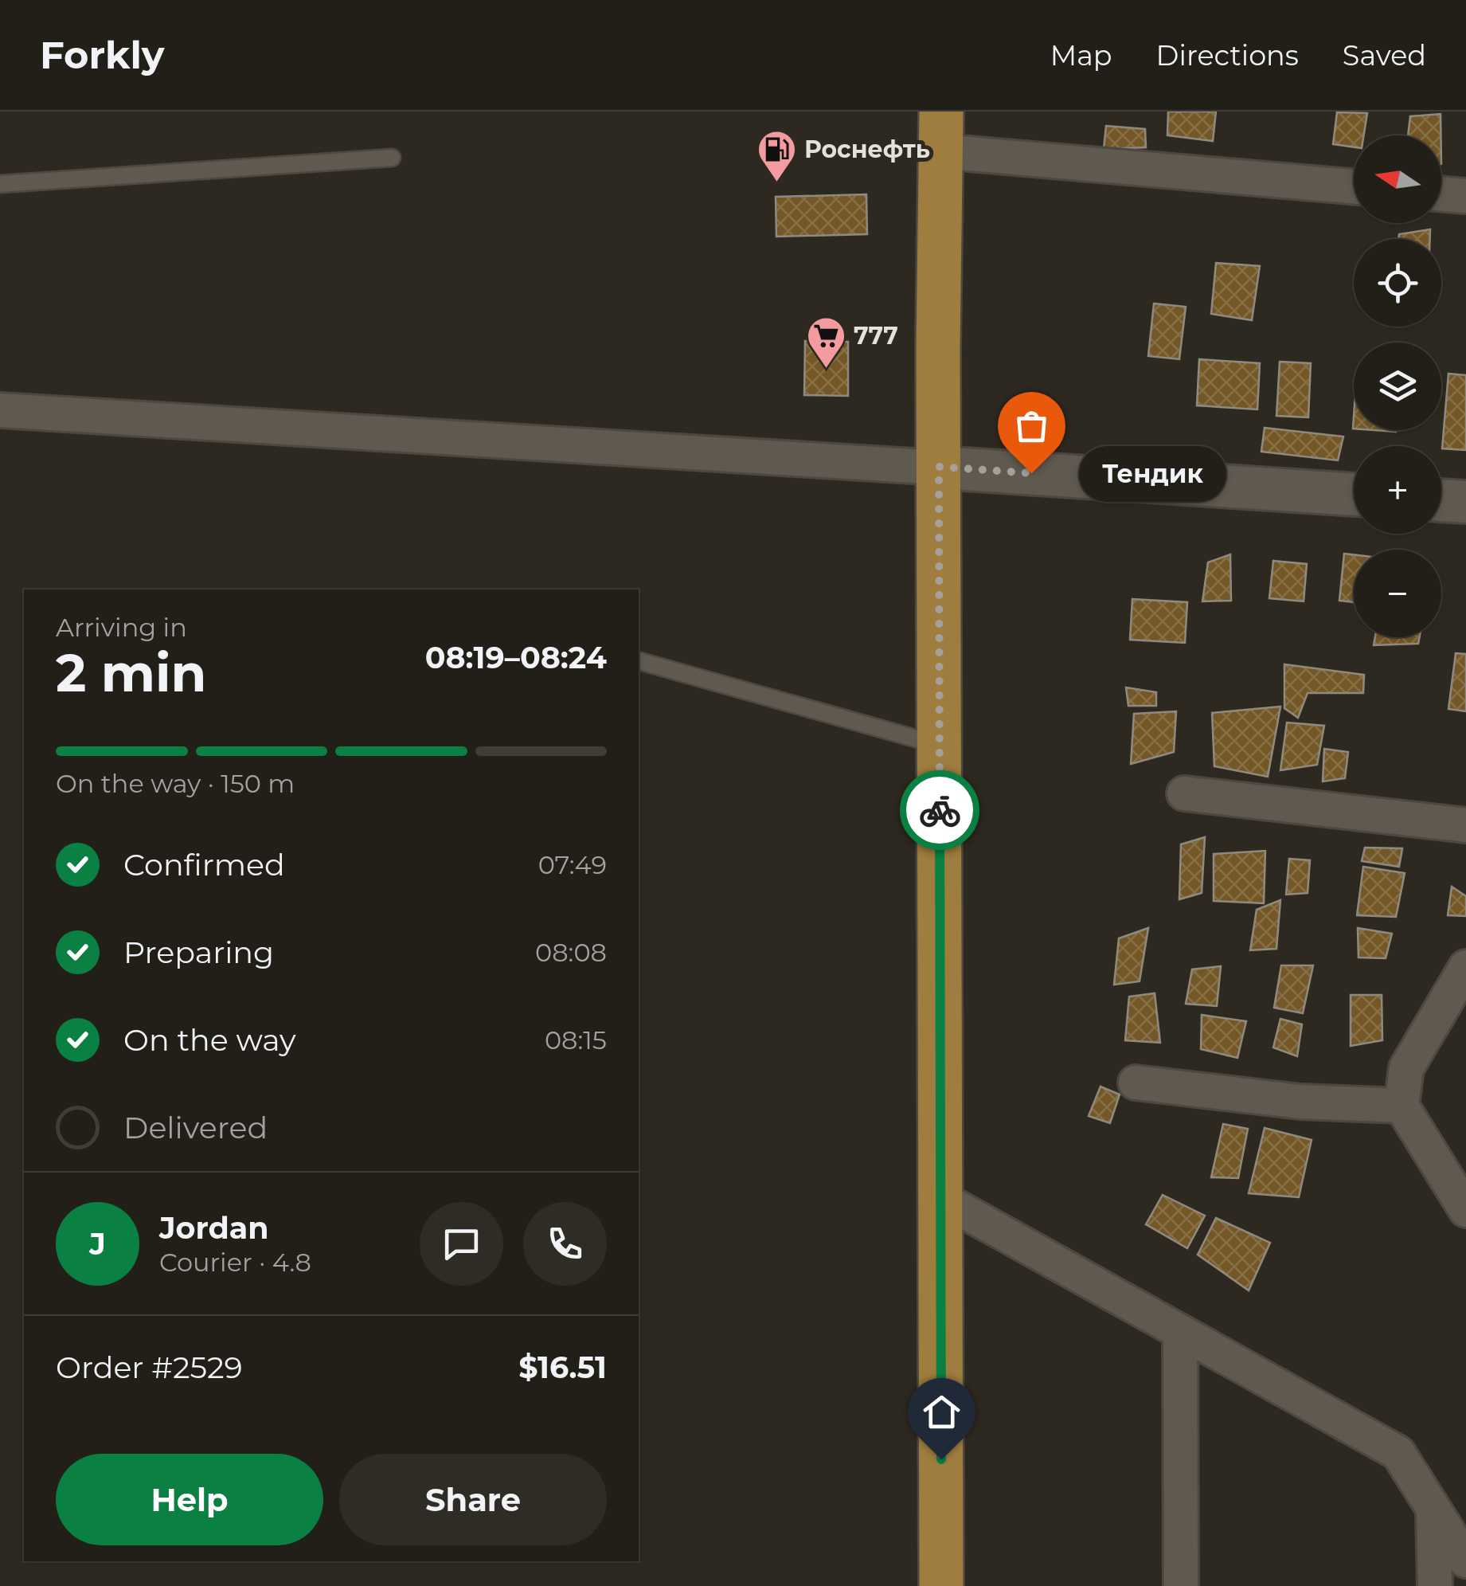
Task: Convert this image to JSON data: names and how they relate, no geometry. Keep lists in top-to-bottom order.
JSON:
{
  "places": {
    "fuel station": ["Роснефть"],
    "supermarket": ["777"],
    "other": ["Тендик"]
  },
  "north": "left",
  "page": {
    "header": "Forkly",
    "nav": ["Map", "Directions", "Saved"],
    "map_buttons": ["+", "−"],
    "bubble": "Тендик",
    "heading": ["2 min", "Arriving in", "08:19–08:24"],
    "panel": [
      "Jordan",
      "Courier · 4.8",
      "Order #2529",
      "$16.51"
    ],
    "bar": "On the way · 150 m",
    "list": [
      ["Confirmed", "07:49"],
      ["Preparing", "08:08"],
      ["On the way", "08:15"],
      "Delivered"
    ],
    "round": "J",
    "buttons": ["Help", "Share"]
  }
}
